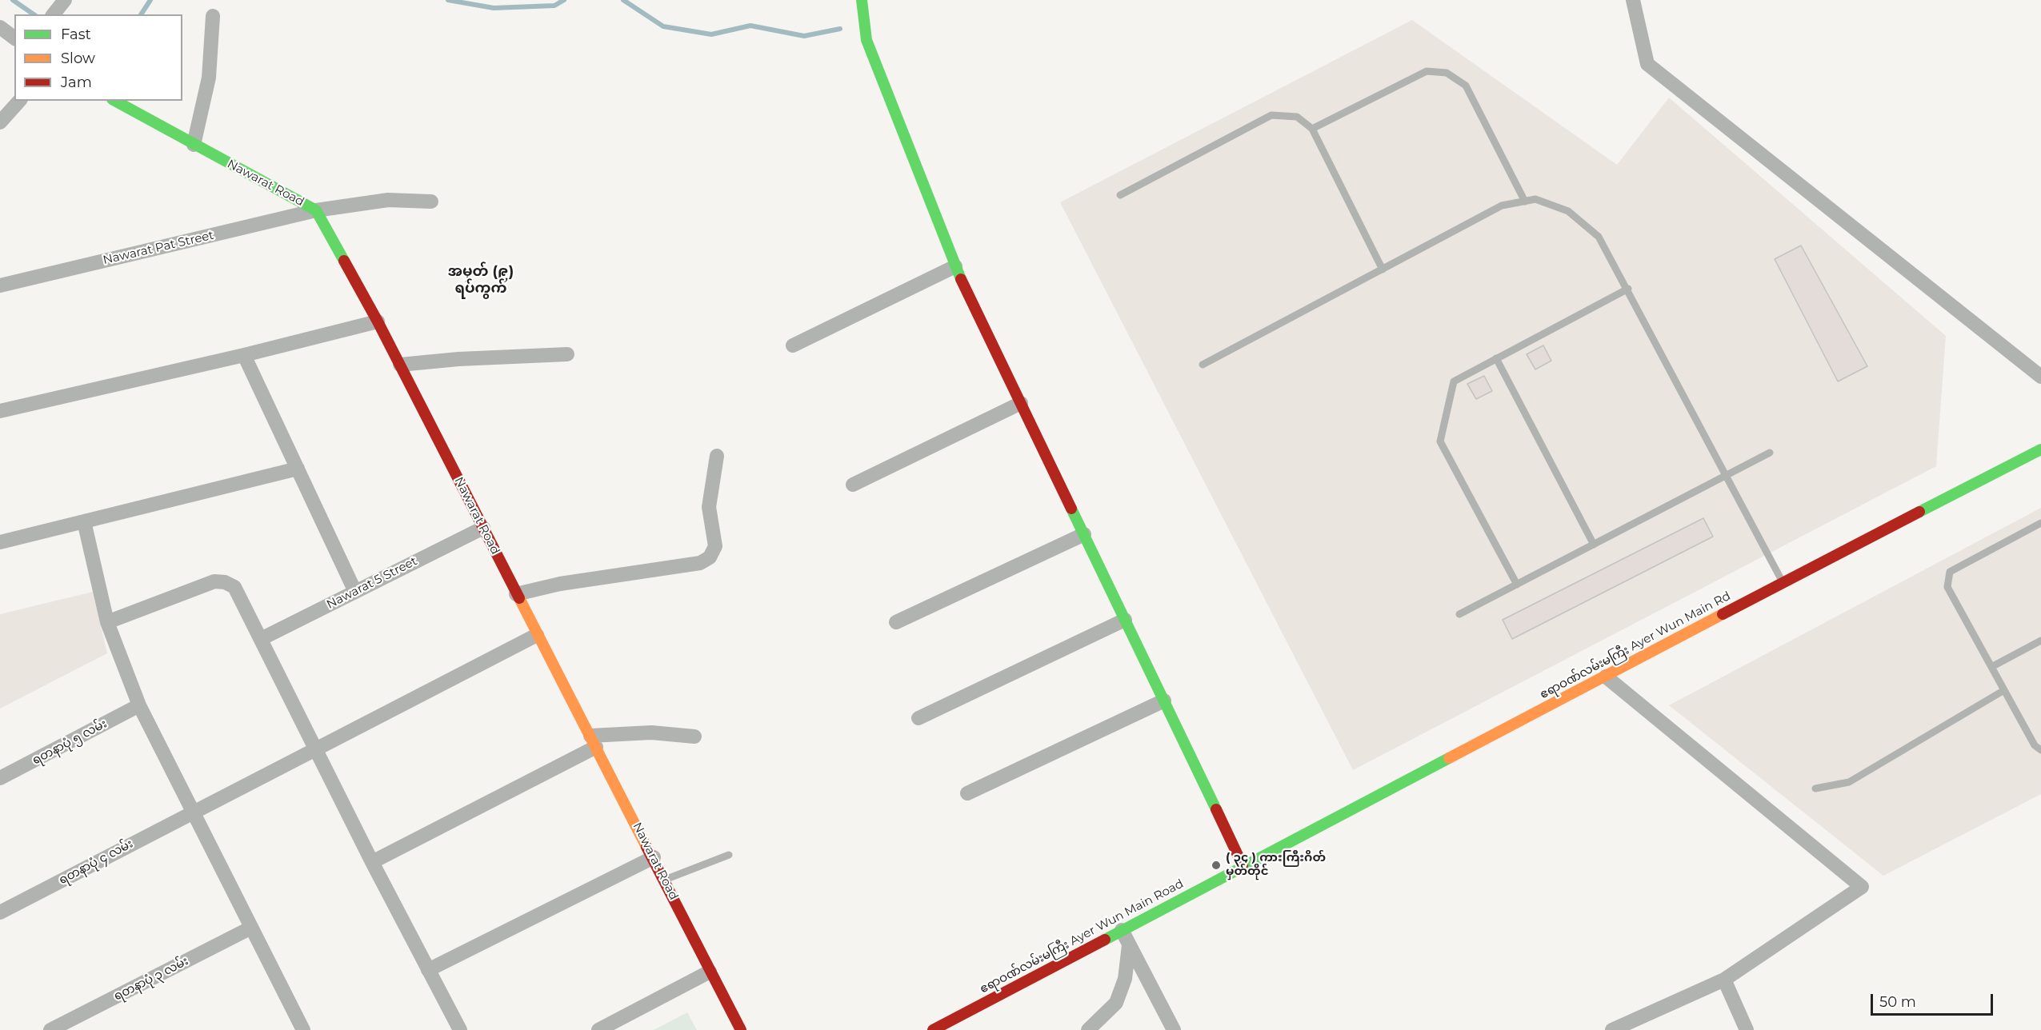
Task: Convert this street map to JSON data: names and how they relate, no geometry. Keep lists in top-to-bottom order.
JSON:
{
  "streets": {
    "street": [
      "Nawarat Road",
      "Nawarat Pat Street",
      "Nawarat 5 Street",
      "ဧရာဝဏ်လမ်းမကြီး Ayer Wun Main Rd",
      "ရတနာပုံ ၅ လမ်း",
      "ရတနာပုံ ၄ လမ်း",
      "ဧရာဝဏ်လမ်းမကြီး Ayer Wun Main Road",
      "ရတနာပုံ ၃ လမ်း"
    ]
  },
  "crossings": [
    ["Nawarat Road", "Nawarat Pat Street"],
    ["Nawarat Road", "Nawarat 5 Street"],
    ["Nawarat Road", "ရတနာပုံ ၄ လမ်း"],
    ["ဧရာဝဏ်လမ်းမကြီး Ayer Wun Main Rd", "ဧရာဝဏ်လမ်းမကြီး Ayer Wun Main Road"]
  ],
  "districts": ["အမှတ် (၉) ရပ်ကွက်"],
  "places": ["( ၃၄ ) ကားကြီးဂိတ် မှတ်တိုင်"],
  "legend": ["Fast", "Slow", "Jam"],
  "scale_bar": "50 m"
}
